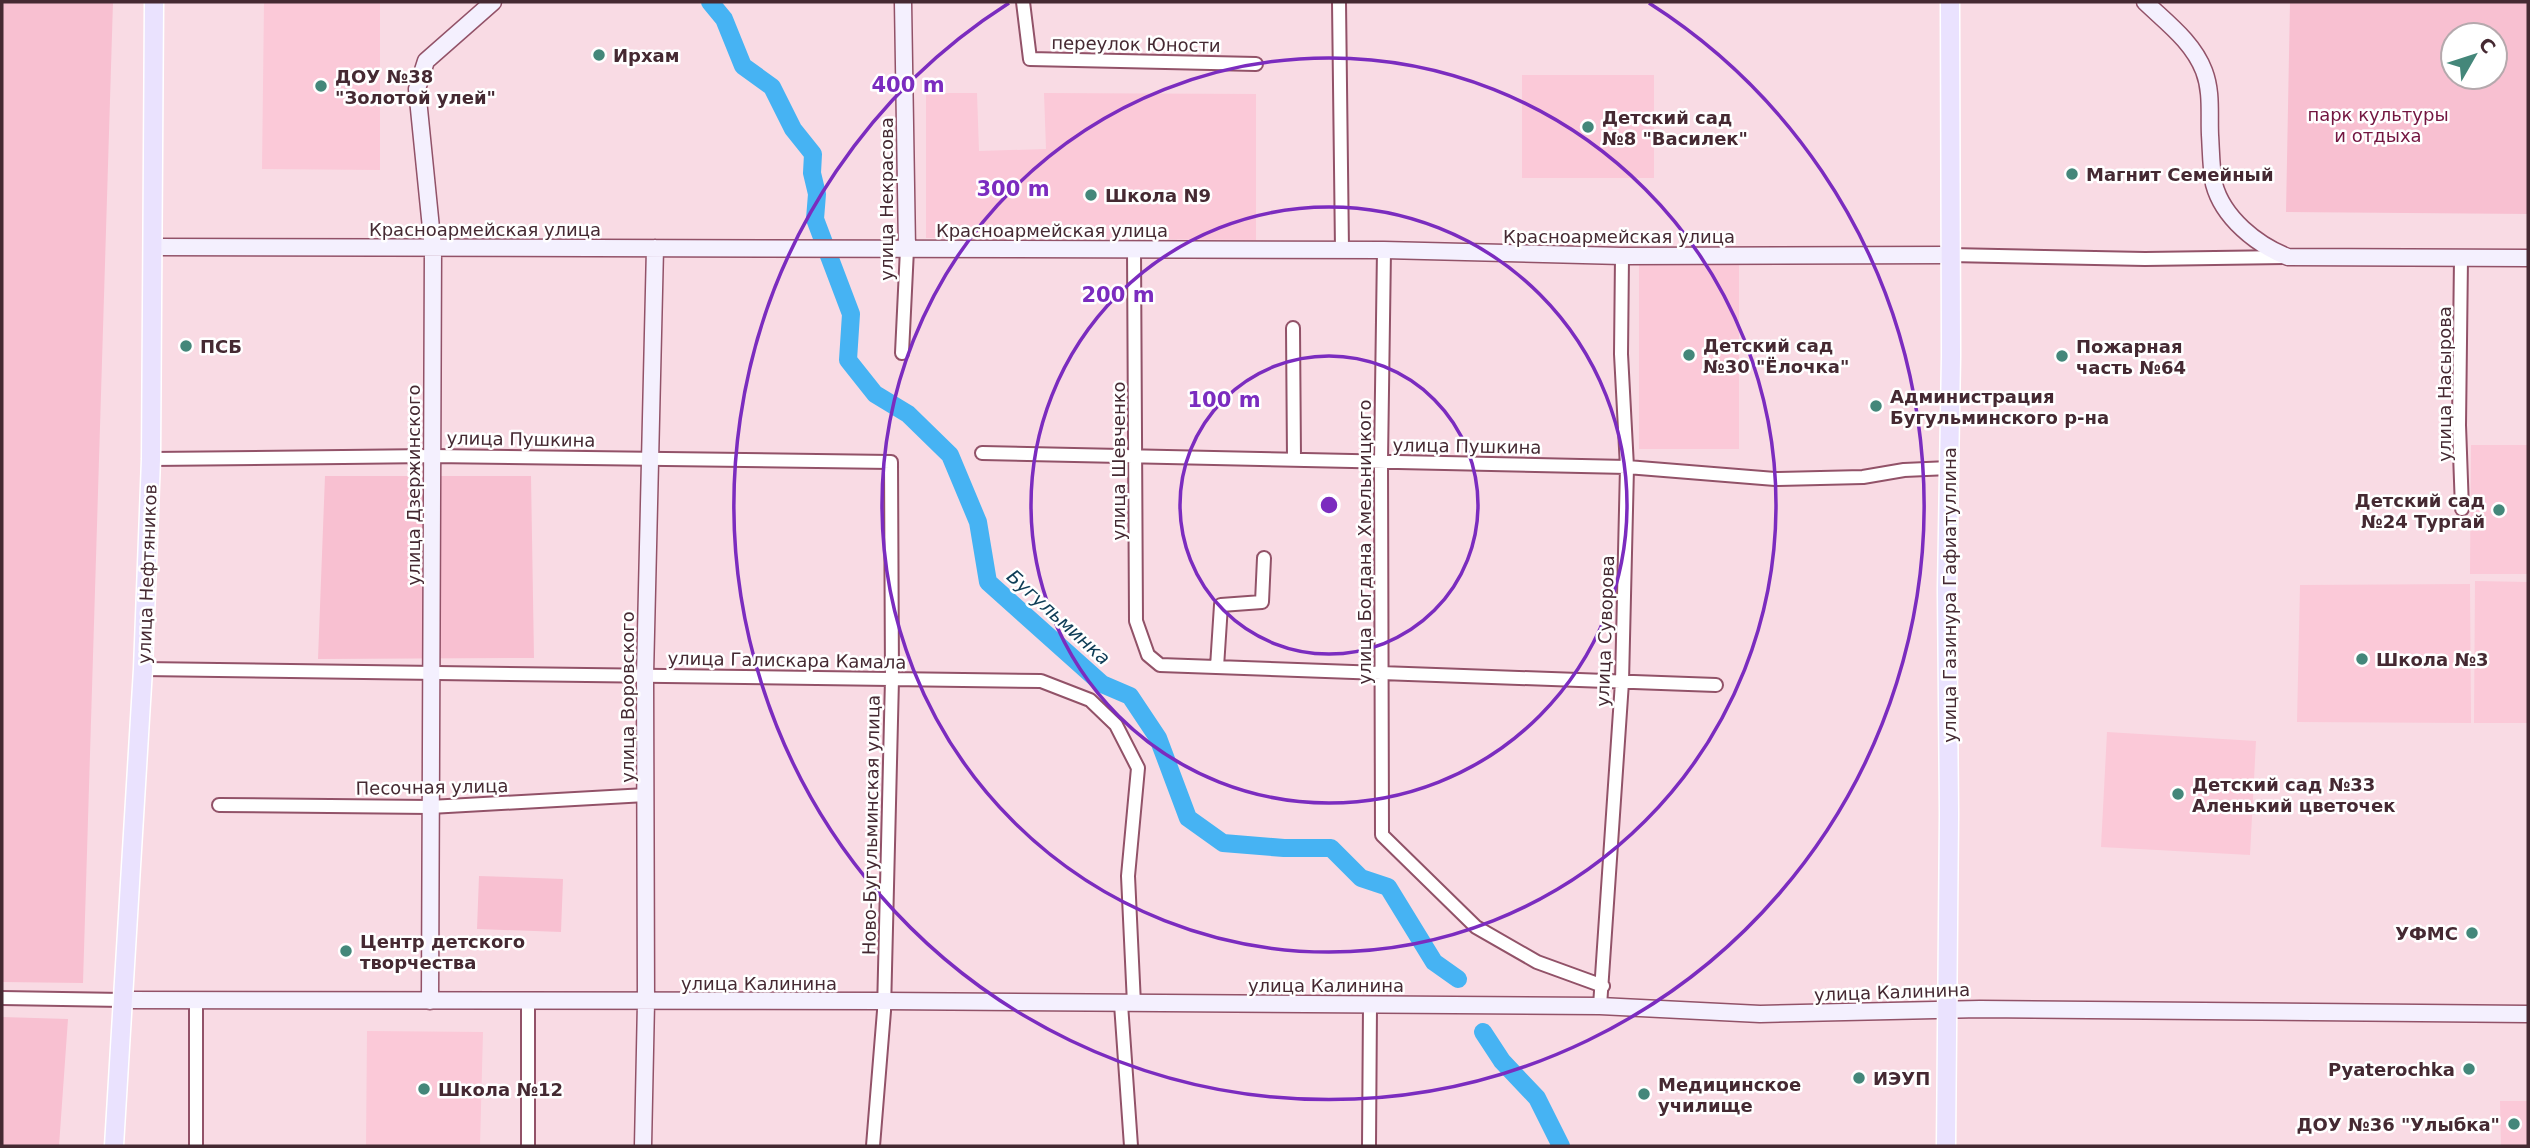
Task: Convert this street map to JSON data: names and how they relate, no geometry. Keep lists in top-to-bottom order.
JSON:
{
  "streets": {
    "main road": ["улица Нефтяников", "улица Газинура Гафиатуллина"],
    "street": [
      "переулок Юности",
      "улица Некрасова",
      "Красноармейская улица",
      "улица Насырова",
      "улица Пушкина",
      "улица Шевченко",
      "улица Дзержинского",
      "улица Богдана Хмельницкого",
      "улица Суворова",
      "улица Галискара Камала",
      "улица Воровского",
      "Песочная улица",
      "Ново-Бугульминская улица",
      "улица Калинина"
    ]
  },
  "crossings": [
    ["улица Некрасова", "Красноармейская улица"],
    ["Красноармейская улица", "улица Шевченко"],
    ["Красноармейская улица", "улица Дзержинского"],
    ["Красноармейская улица", "улица Богдана Хмельницкого"],
    ["Красноармейская улица", "улица Нефтяников"],
    ["Красноармейская улица", "улица Газинура Гафиатуллина"],
    ["Красноармейская улица", "улица Суворова"],
    ["Красноармейская улица", "улица Воровского"],
    ["улица Пушкина", "улица Шевченко"],
    ["улица Пушкина", "улица Дзержинского"],
    ["улица Пушкина", "улица Богдана Хмельницкого"],
    ["улица Пушкина", "улица Нефтяников"],
    ["улица Пушкина", "улица Газинура Гафиатуллина"],
    ["улица Пушкина", "улица Суворова"],
    ["улица Пушкина", "улица Воровского"],
    ["улица Пушкина", "Ново-Бугульминская улица"],
    ["улица Дзержинского", "улица Галискара Камала"],
    ["улица Дзержинского", "Песочная улица"],
    ["улица Дзержинского", "улица Калинина"],
    ["улица Богдана Хмельницкого", "улица Суворова"],
    ["улица Нефтяников", "улица Галискара Камала"],
    ["улица Нефтяников", "улица Калинина"],
    ["улица Газинура Гафиатуллина", "улица Калинина"],
    ["улица Суворова", "улица Калинина"],
    ["улица Галискара Камала", "улица Воровского"],
    ["улица Галискара Камала", "Ново-Бугульминская улица"],
    ["улица Галискара Камала", "улица Калинина"],
    ["улица Воровского", "Песочная улица"],
    ["улица Воровского", "улица Калинина"],
    ["Ново-Бугульминская улица", "улица Калинина"]
  ],
  "water": ["Бугульминка"],
  "parks": ["парк культуры и отдыха"],
  "places": [
    "Ирхам",
    "ДОУ №38 \"Золотой улей\"",
    "Детский сад №8 \"Василек\"",
    "Магнит Семейный",
    "Школа N9",
    "ПСБ",
    "Детский сад №30 \"Ёлочка\"",
    "Пожарная часть №64",
    "Администрация Бугульминского р-на",
    "Детский сад №24 Тургай",
    "Школа №3",
    "Детский сад №33 Аленький цветочек",
    "УФМС",
    "Центр детского творчества",
    "Pyaterochka",
    "ИЭУП",
    "Школа №12",
    "Медицинское училище",
    "ДОУ №36 \"Улыбка\""
  ],
  "north": "top right",
  "rings": [
    "400 m",
    "300 m",
    "200 m",
    "100 m"
  ]
}
